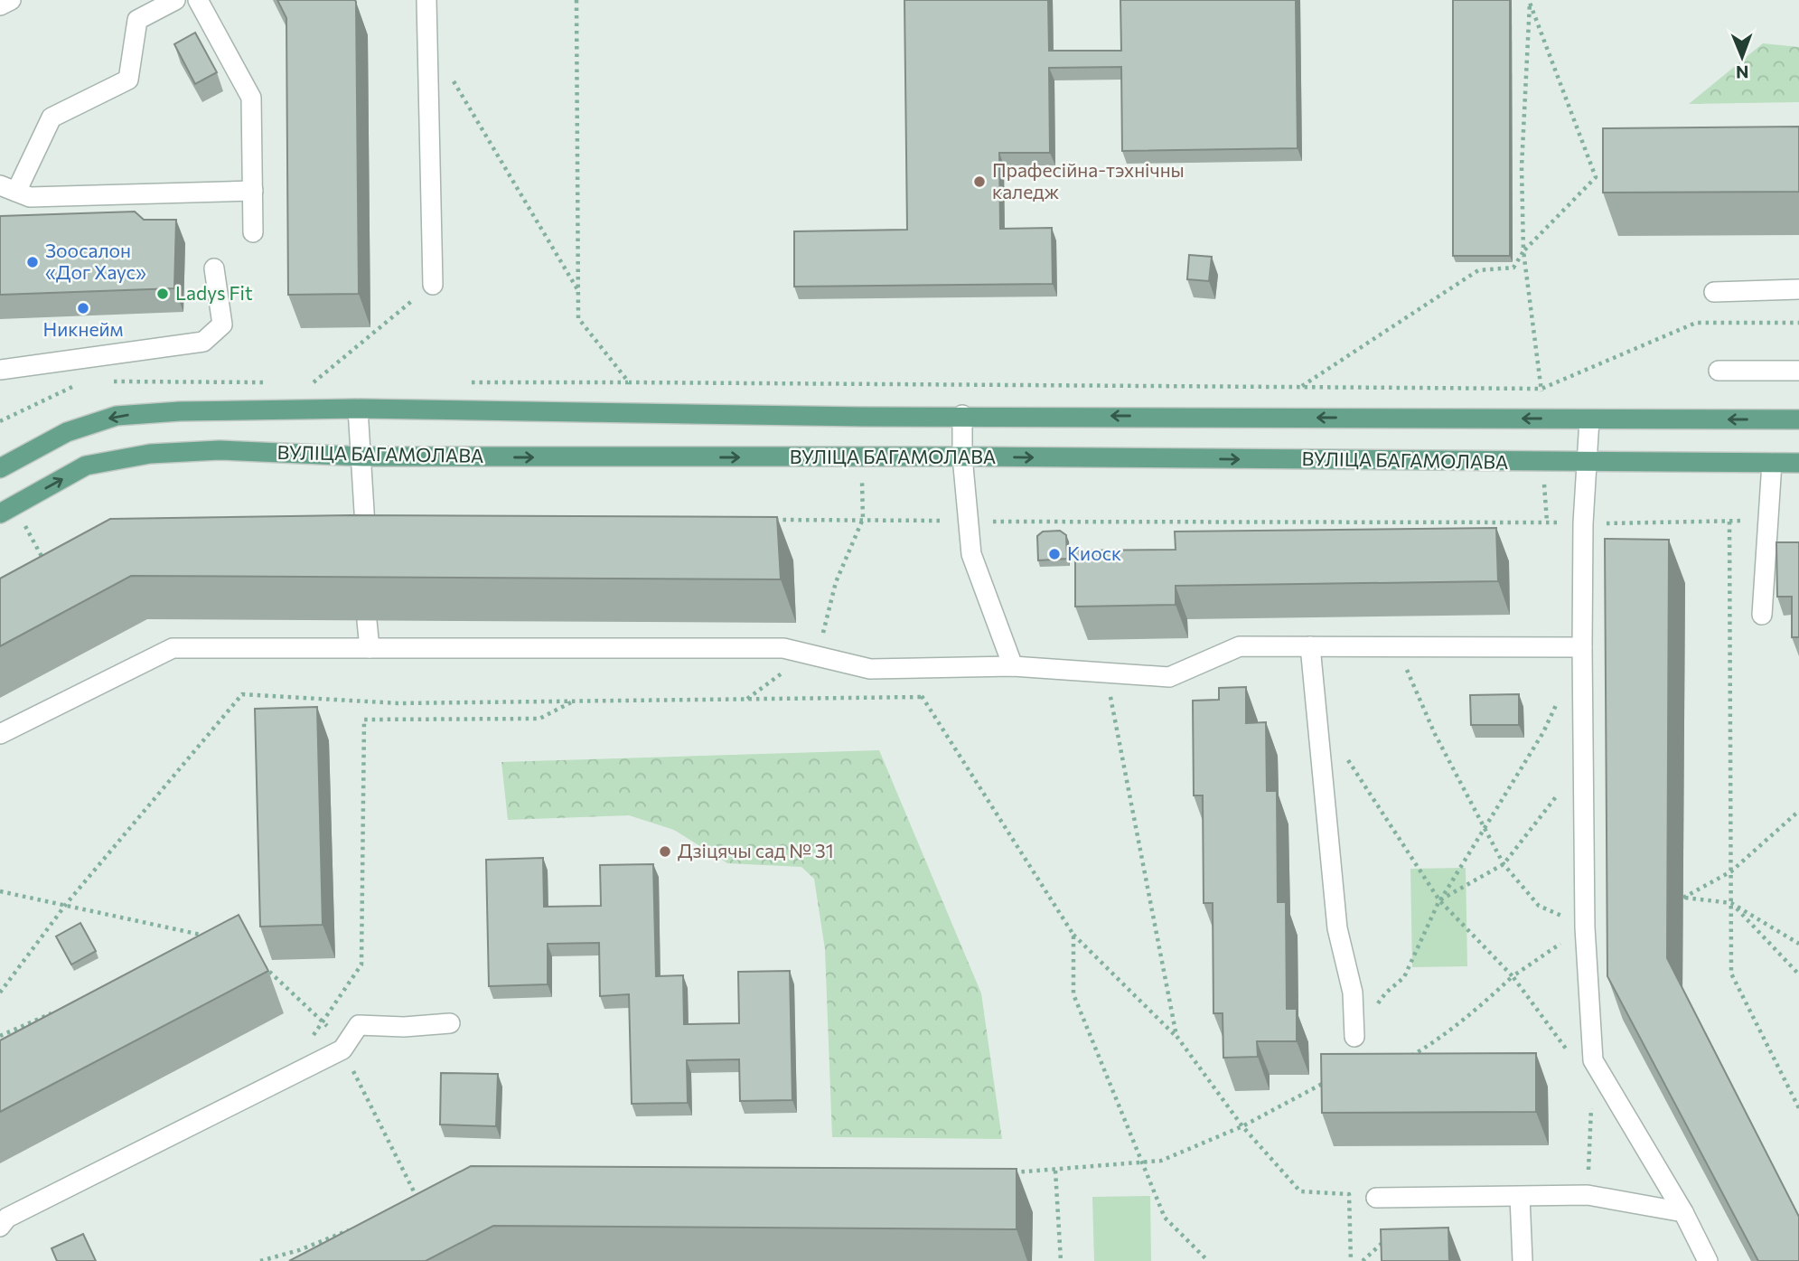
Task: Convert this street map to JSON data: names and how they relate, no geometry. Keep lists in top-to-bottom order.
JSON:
{
  "streets": {
    "main road": ["ВУЛІЦА БАГАМОЛАВА"]
  },
  "places": [
    "Прафесійна-тэхнічны каледж",
    "Зоосалон «Дог Хаус»",
    "Ladys Fit",
    "Никнейм",
    "Киоск",
    "Дзіцячы сад № 31"
  ],
  "north": "bottom"
}
